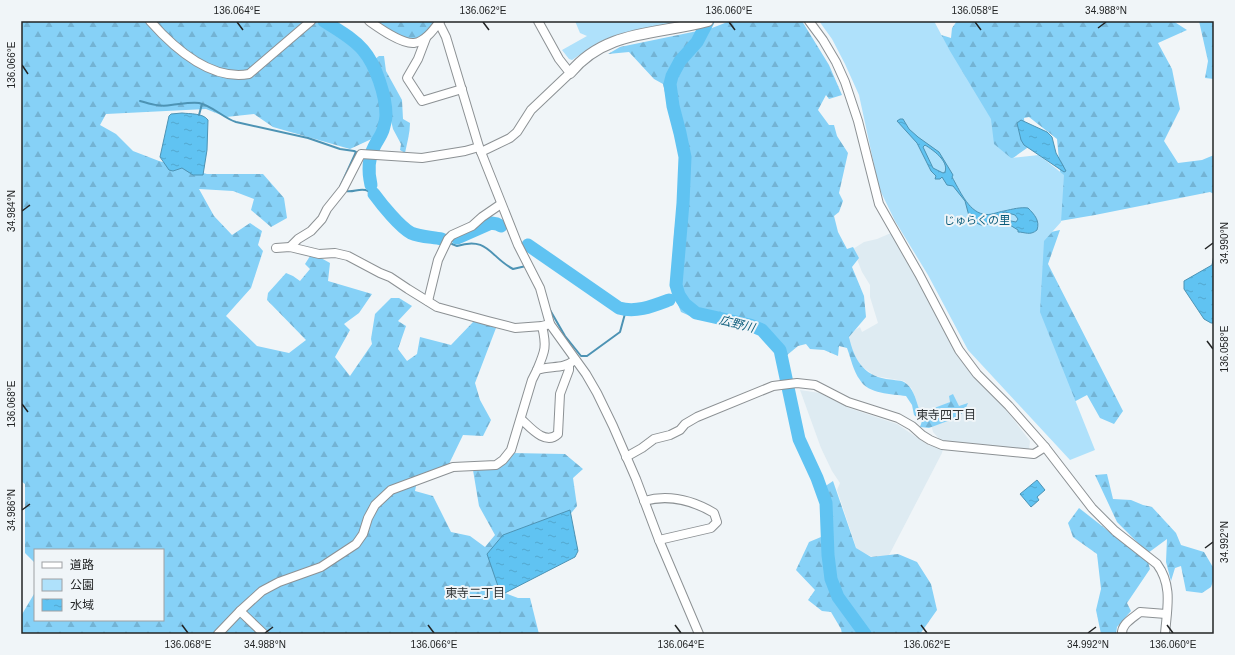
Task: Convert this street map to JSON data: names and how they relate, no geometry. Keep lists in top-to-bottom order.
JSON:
{
  "districts": ["東寺四丁目", "東寺二丁目"],
  "water": ["広野川"],
  "parks": ["じゅらくの里"],
  "legend": ["道路", "公園", "水域"],
  "coordinates": [
    "136.064°E",
    "136.062°E",
    "136.060°E",
    "136.058°E",
    "34.988°N",
    "136.066°E",
    "34.984°N",
    "34.990°N",
    "136.068°E",
    "34.986°N",
    "34.992°N"
  ]
}
